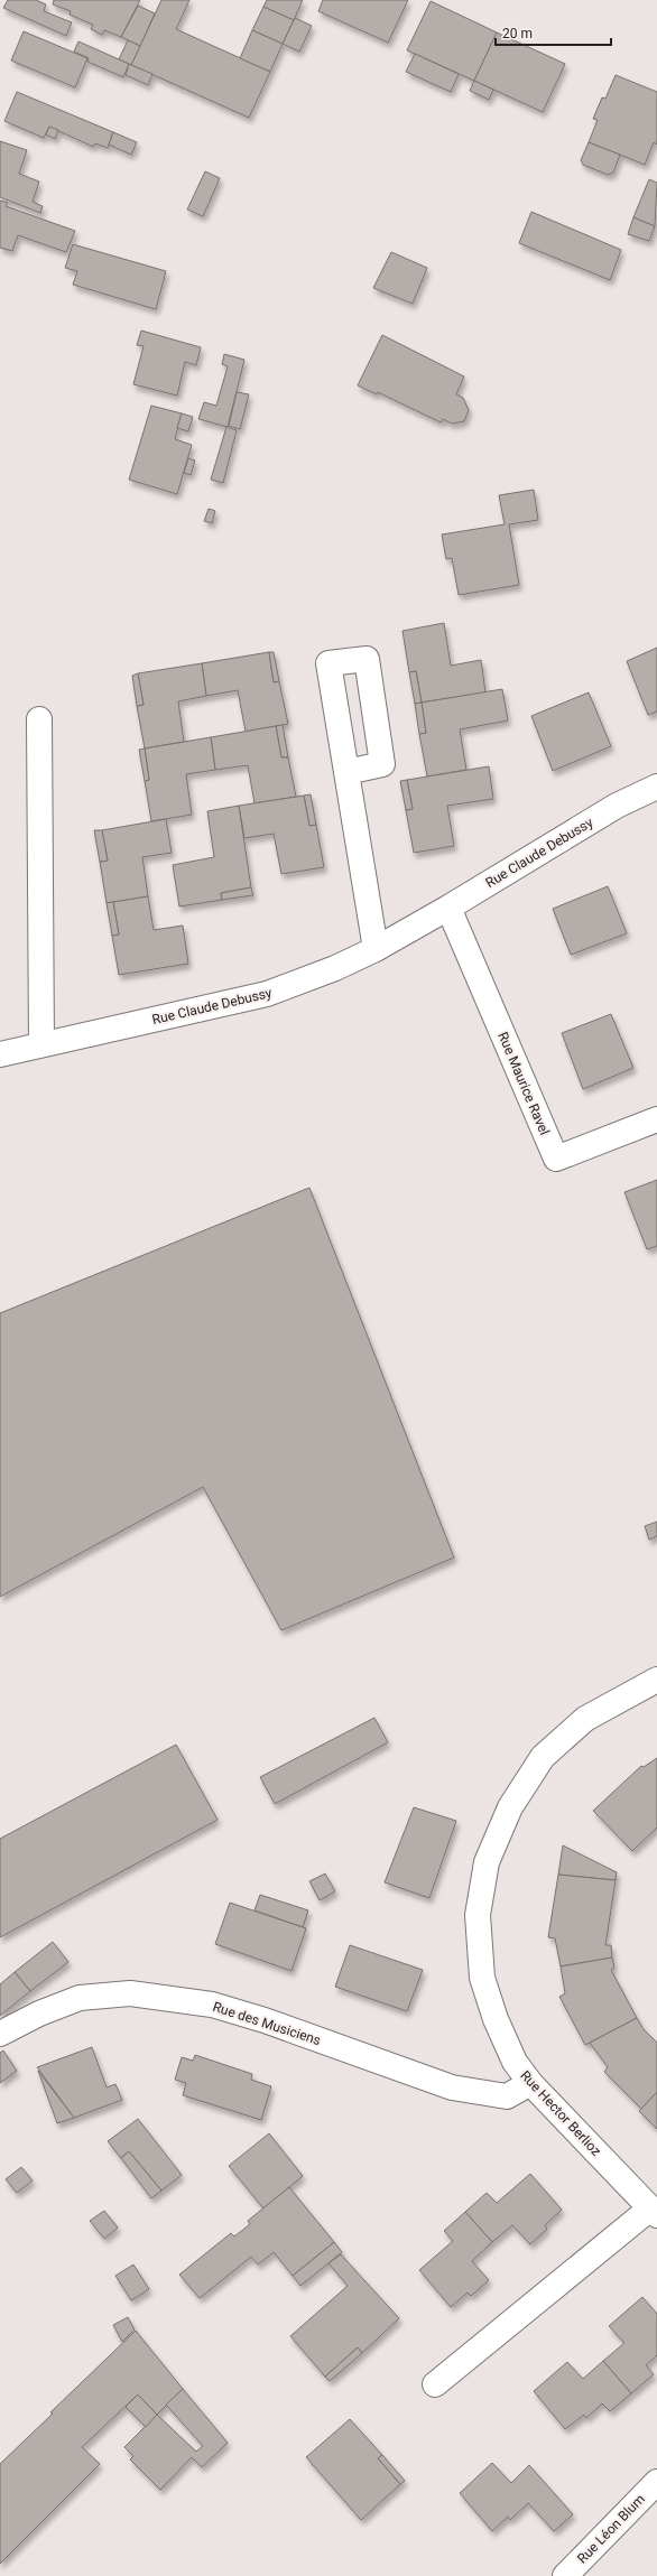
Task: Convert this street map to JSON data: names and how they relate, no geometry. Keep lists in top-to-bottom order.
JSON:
{
  "streets": {
    "street": [
      "Rue Claude Debussy",
      "Rue Maurice Ravel",
      "Rue des Musiciens",
      "Rue Hector Berlioz",
      "Rue Léon Blum"
    ]
  },
  "crossings": [
    ["Rue Claude Debussy", "Rue Maurice Ravel"],
    ["Rue des Musiciens", "Rue Hector Berlioz"]
  ],
  "scale_bar": "20 m"
}
